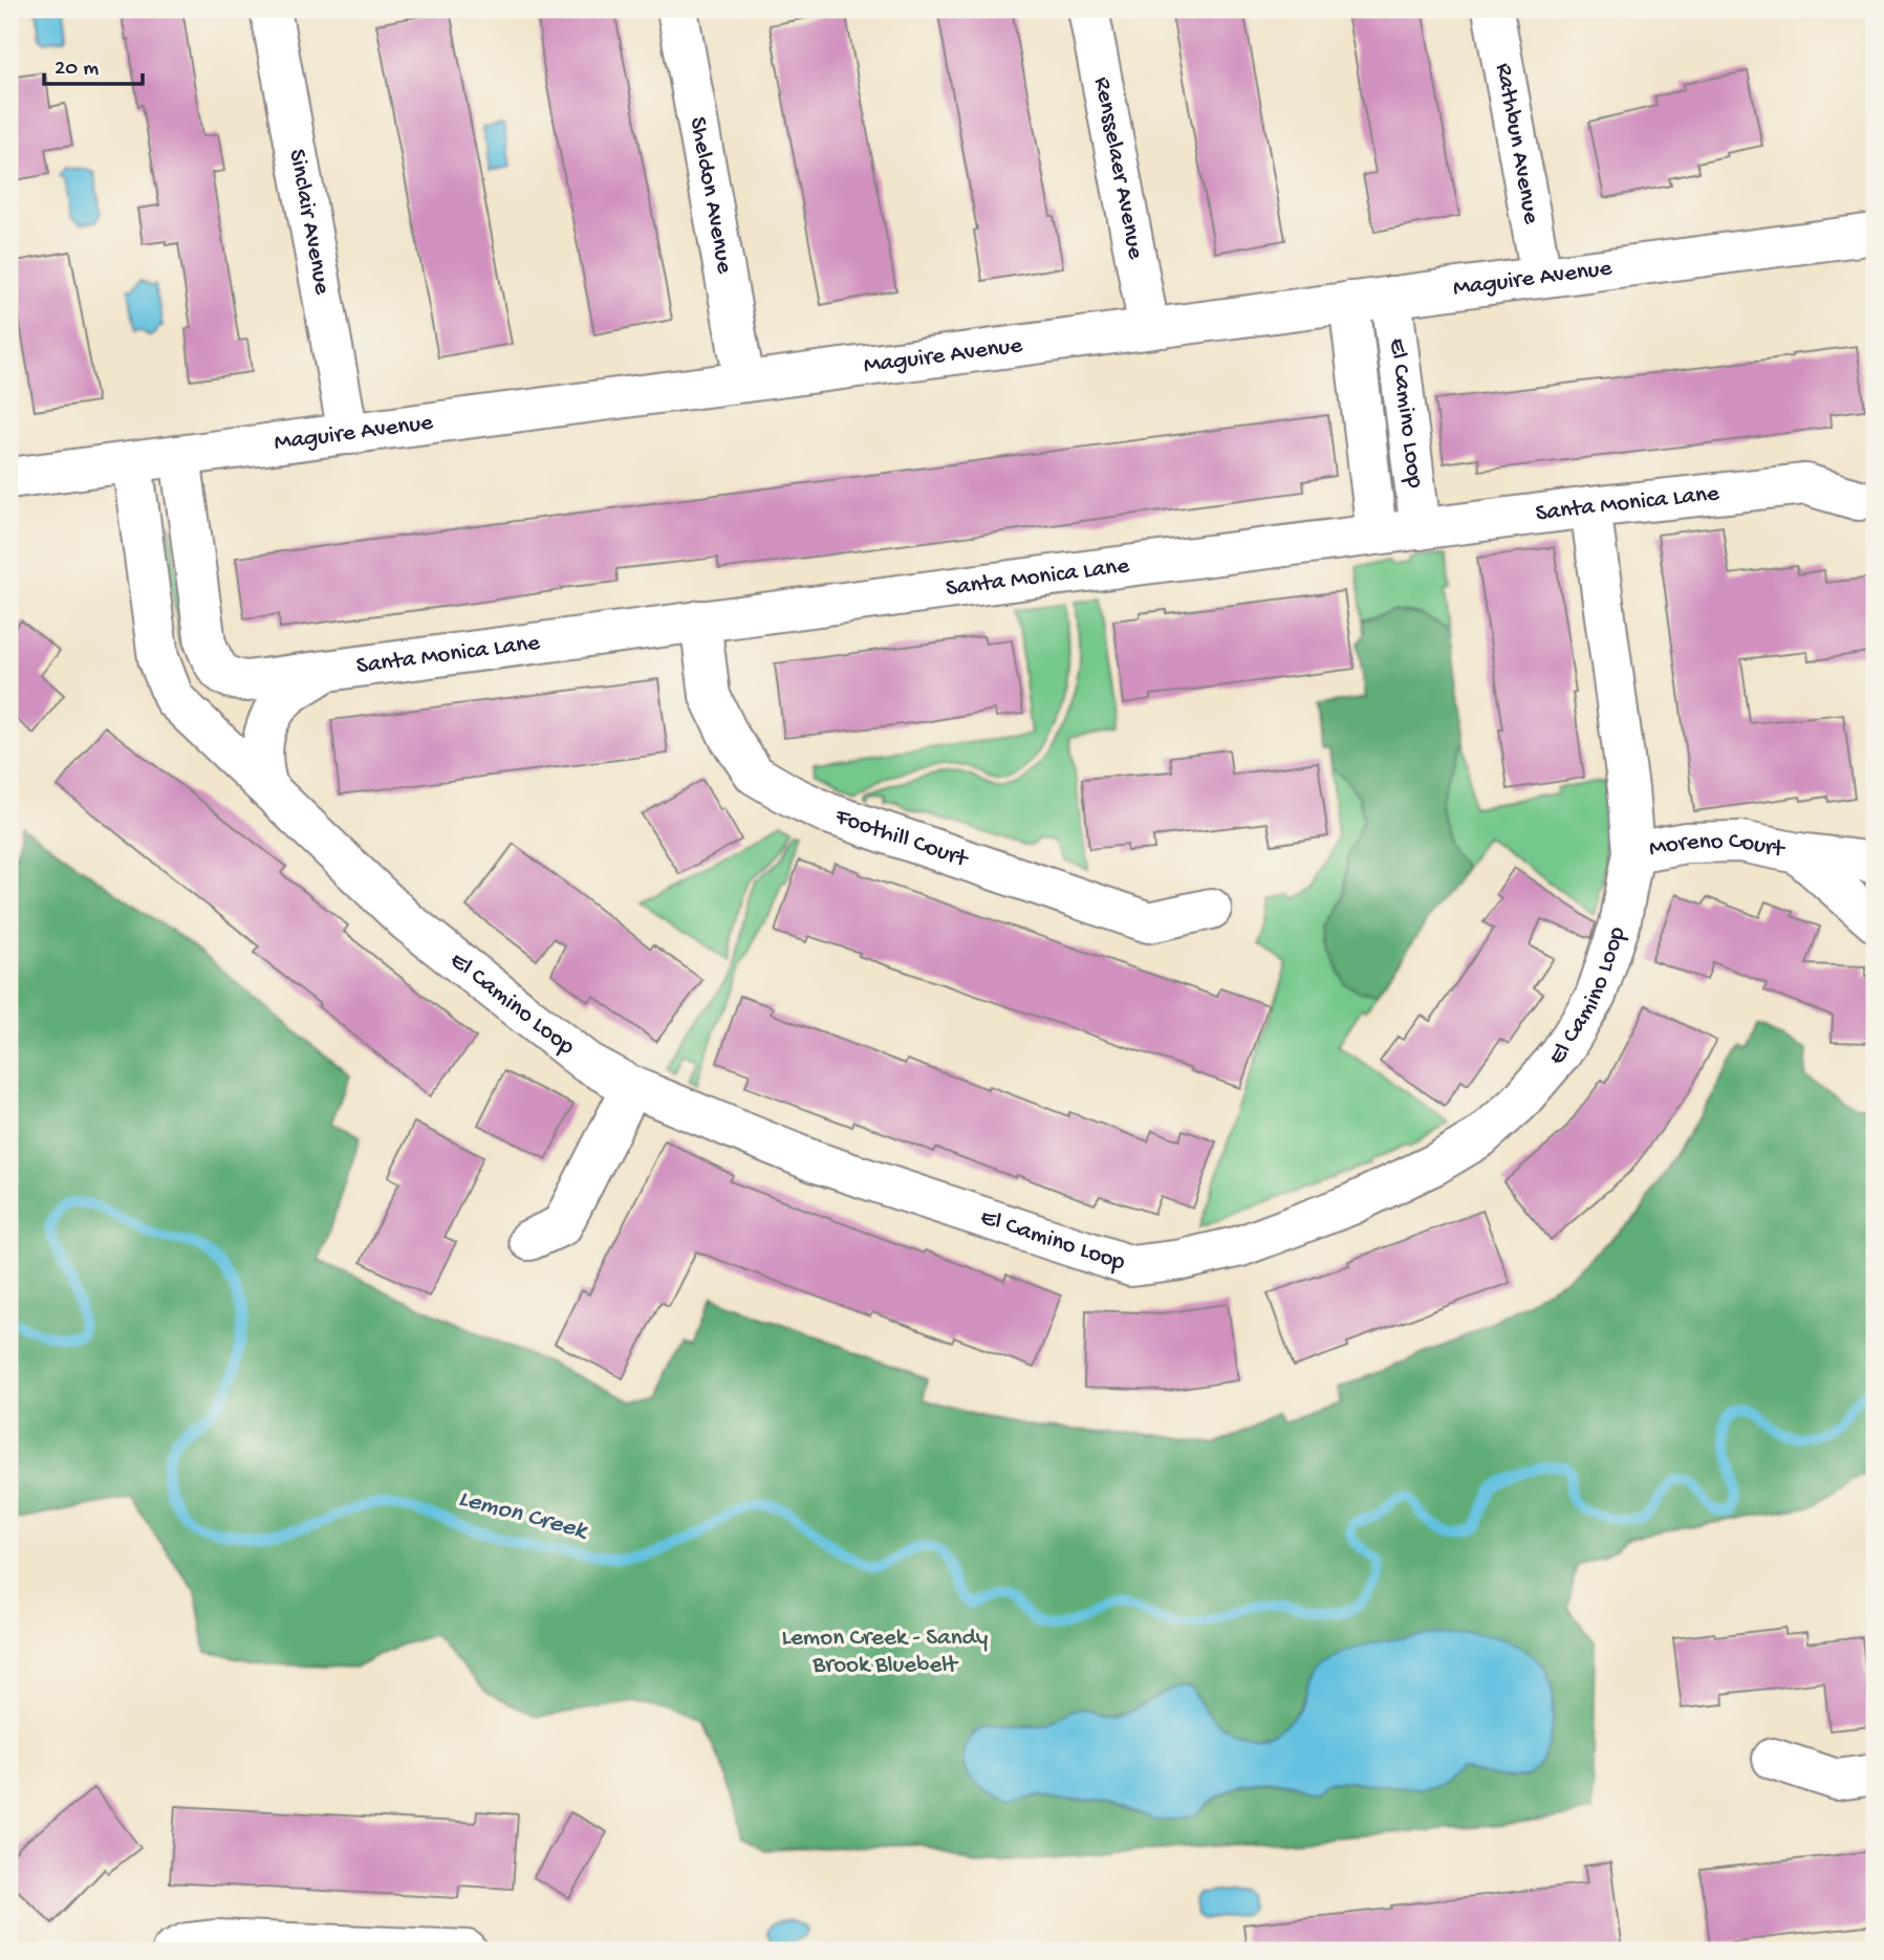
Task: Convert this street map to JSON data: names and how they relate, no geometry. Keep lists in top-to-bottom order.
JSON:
{
  "streets": {
    "street": [
      "Rathbun Avenue",
      "Rensselaer Avenue",
      "Sheldon Avenue",
      "Sinclair Avenue",
      "Maguire Avenue",
      "El Camino Loop",
      "Santa Monica Lane",
      "Foothill Court",
      "Moreno Court"
    ]
  },
  "crossings": [
    ["Rathbun Avenue", "Maguire Avenue"],
    ["Rensselaer Avenue", "Maguire Avenue"],
    ["Sheldon Avenue", "Maguire Avenue"],
    ["Sinclair Avenue", "Maguire Avenue"],
    ["Maguire Avenue", "El Camino Loop"],
    ["Maguire Avenue", "Santa Monica Lane"],
    ["El Camino Loop", "Santa Monica Lane"],
    ["El Camino Loop", "Moreno Court"],
    ["Santa Monica Lane", "Foothill Court"]
  ],
  "water": ["Lemon Creek"],
  "parks": ["Lemon Creek - Sandy Brook Bluebelt"],
  "scale_bar": "20 m"
}
